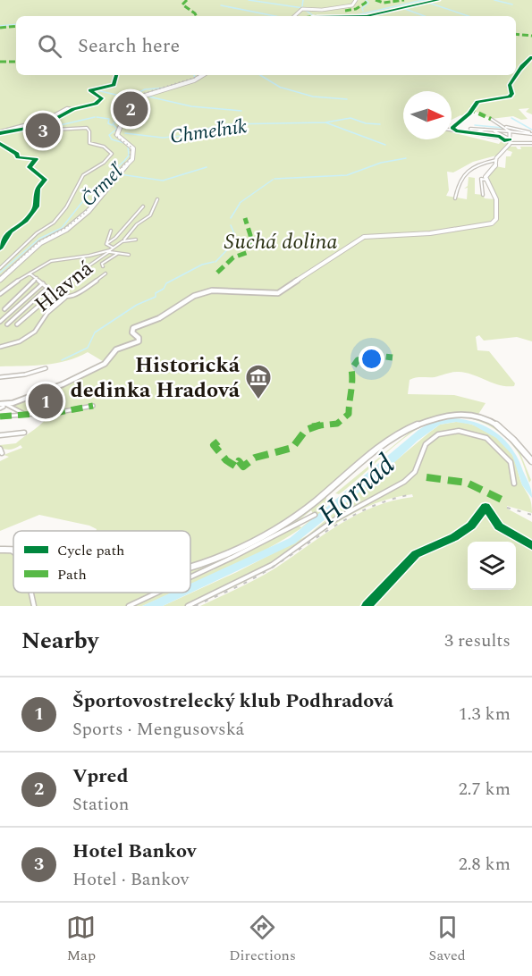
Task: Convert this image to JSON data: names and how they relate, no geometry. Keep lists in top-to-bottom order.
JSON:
{
  "streets": {
    "street": ["Hlavná"]
  },
  "water": ["Chmeľník", "Črmeľ", "Hornád"],
  "parks": ["Suchá dolina"],
  "places": {
    "museum": ["Historická dedinka Hradová"]
  },
  "legend": ["Cycle path", "Path"],
  "north": "right",
  "page": {
    "search": "Search here",
    "pins": ["2", "3", "1"],
    "heading": ["Nearby", "3 results"],
    "list": [
      {
        "mark": "1",
        "name": "Športovostrelecký klub Podhradová",
        "note": "Sports · Mengusovská",
        "value": "1.3 km"
      },
      {
        "mark": "2",
        "name": "Vpred",
        "note": "Station",
        "value": "2.7 km"
      },
      {
        "mark": "3",
        "name": "Hotel Bankov",
        "note": "Hotel · Bankov",
        "value": "2.8 km"
      }
    ],
    "nav": ["Map", "Directions", "Saved"]
  }
}
